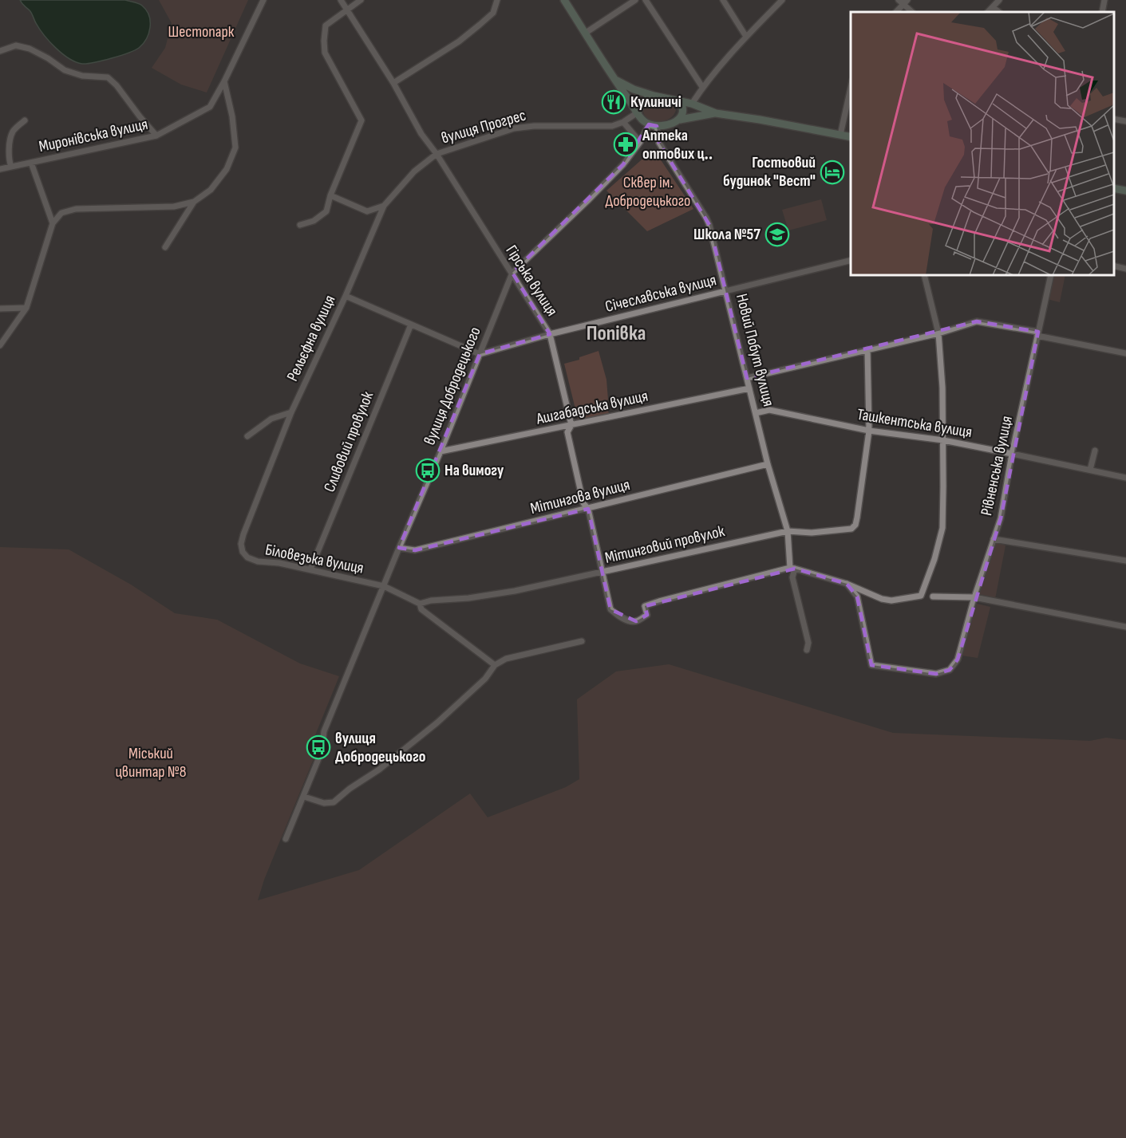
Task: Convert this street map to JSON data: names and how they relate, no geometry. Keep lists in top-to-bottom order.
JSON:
{
  "streets": {
    "main road": ["Новий Побут вулиця"],
    "street": [
      "вулиця Прогрес",
      "Миронівська вулиця",
      "Гірська вулиця",
      "Січеславська вулиця",
      "Рельєфна вулиця",
      "вулиця Добродецького",
      "Ашгабадська вулиця",
      "Ташкентська вулиця",
      "Сливовий провулок",
      "Рівненська вулиця",
      "Мітингова вулиця",
      "Мітинговий провулок",
      "Біловезька вулиця"
    ]
  },
  "crossings": [
    ["вулиця Прогрес", "Гірська вулиця"],
    ["вулиця Прогрес", "Рельєфна вулиця"],
    ["Гірська вулиця", "Січеславська вулиця"],
    ["Гірська вулиця", "Рельєфна вулиця"],
    ["Гірська вулиця", "Новий Побут вулиця"],
    ["Гірська вулиця", "вулиця Добродецького"],
    ["Гірська вулиця", "Ашгабадська вулиця"],
    ["Гірська вулиця", "Мітингова вулиця"],
    ["Гірська вулиця", "Мітинговий провулок"],
    ["Січеславська вулиця", "Новий Побут вулиця"],
    ["Січеславська вулиця", "вулиця Добродецького"],
    ["Рельєфна вулиця", "Біловезька вулиця"],
    ["Новий Побут вулиця", "вулиця Добродецького"],
    ["Новий Побут вулиця", "Ашгабадська вулиця"],
    ["Новий Побут вулиця", "Ташкентська вулиця"],
    ["Новий Побут вулиця", "Мітингова вулиця"],
    ["Новий Побут вулиця", "Мітинговий провулок"],
    ["вулиця Добродецького", "Ашгабадська вулиця"],
    ["вулиця Добродецького", "Мітингова вулиця"],
    ["вулиця Добродецького", "Біловезька вулиця"],
    ["Ташкентська вулиця", "Рівненська вулиця"],
    ["Ташкентська вулиця", "Мітинговий провулок"],
    ["Сливовий провулок", "Біловезька вулиця"],
    ["Мітинговий провулок", "Біловезька вулиця"]
  ],
  "districts": ["Попівка"],
  "parks": ["Шестопарк", "Сквер ім. Добродецького", "Міський цвинтар №8"],
  "places": {
    "restaurant": ["Кулиничі"],
    "pharmacy": ["Аптека оптових ц‥"],
    "hotel": ["Гостьовий будинок \"Вест\""],
    "school or university": ["Школа №57"],
    "bus stop": ["На вимогу", "вулиця Добродецького"]
  }
}
